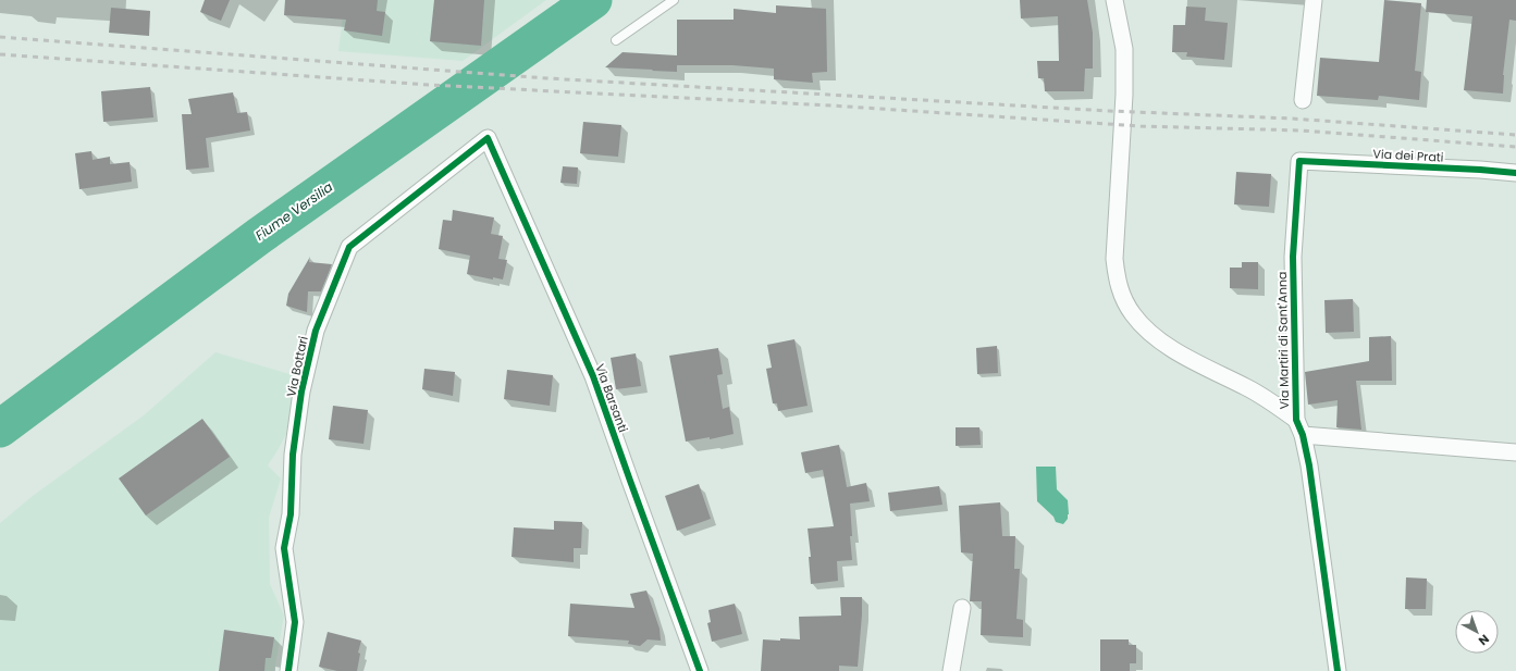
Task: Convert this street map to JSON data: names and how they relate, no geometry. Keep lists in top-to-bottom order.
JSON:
{
  "streets": {
    "street": [
      "Via dei Prati",
      "Via Martiri di Sant'Anna",
      "Via Bottari",
      "Via Barsanti"
    ]
  },
  "crossings": [
    ["Via dei Prati", "Via Martiri di Sant'Anna"],
    ["Via Bottari", "Via Barsanti"]
  ],
  "water": ["Fiume Versilia"],
  "north": "bottom right"
}
